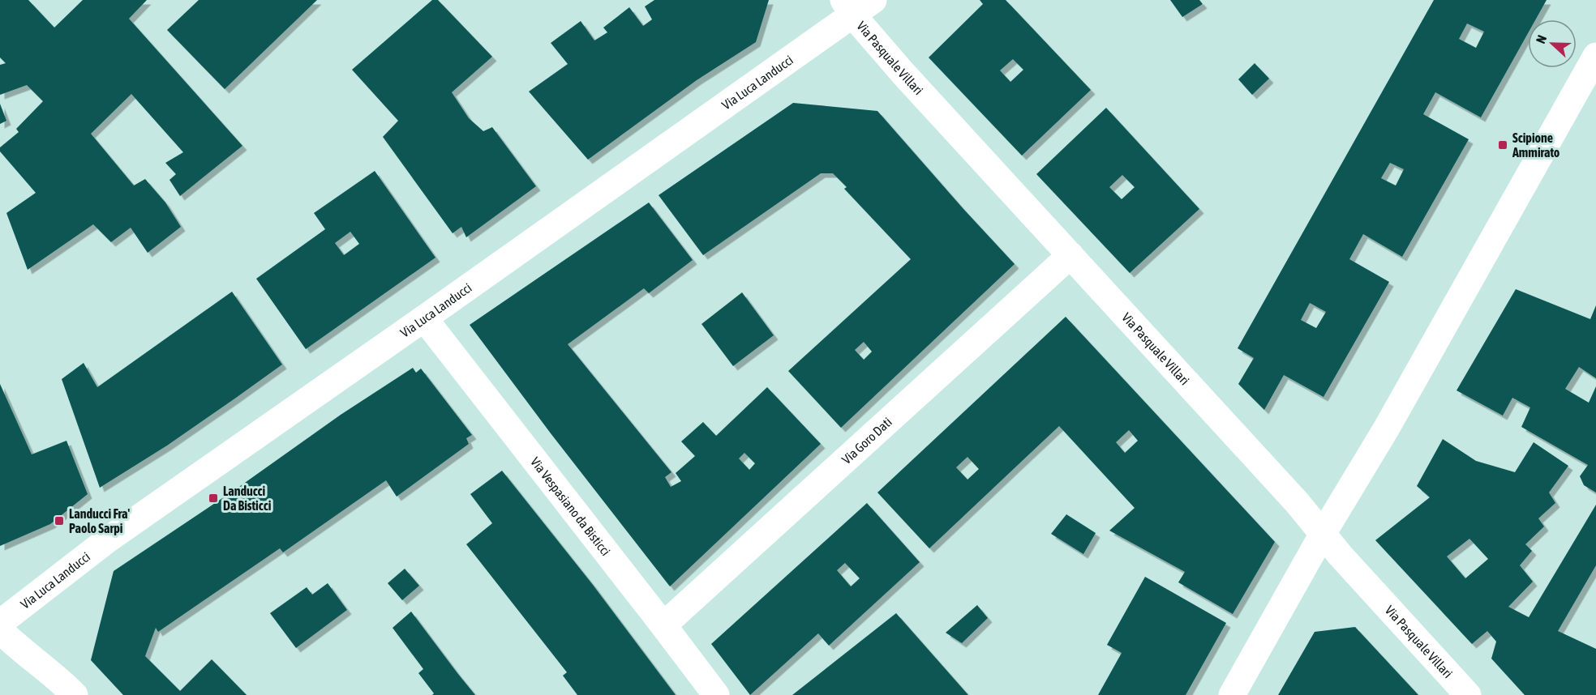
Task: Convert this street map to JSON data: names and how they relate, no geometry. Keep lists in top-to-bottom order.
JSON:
{
  "streets": {
    "street": [
      "Via Pasquale Villari",
      "Via Luca Landucci",
      "Via Goro Dati",
      "Via Vespasiano da Bisticci"
    ]
  },
  "crossings": [
    ["Via Pasquale Villari", "Via Luca Landucci"],
    ["Via Pasquale Villari", "Via Goro Dati"],
    ["Via Luca Landucci", "Via Vespasiano da Bisticci"],
    ["Via Goro Dati", "Via Vespasiano da Bisticci"]
  ],
  "places": {
    "transit": ["Scipione Ammirato", "Landucci Da Bisticci", "Landucci Fra' Paolo Sarpi"]
  },
  "north": "left"
}
